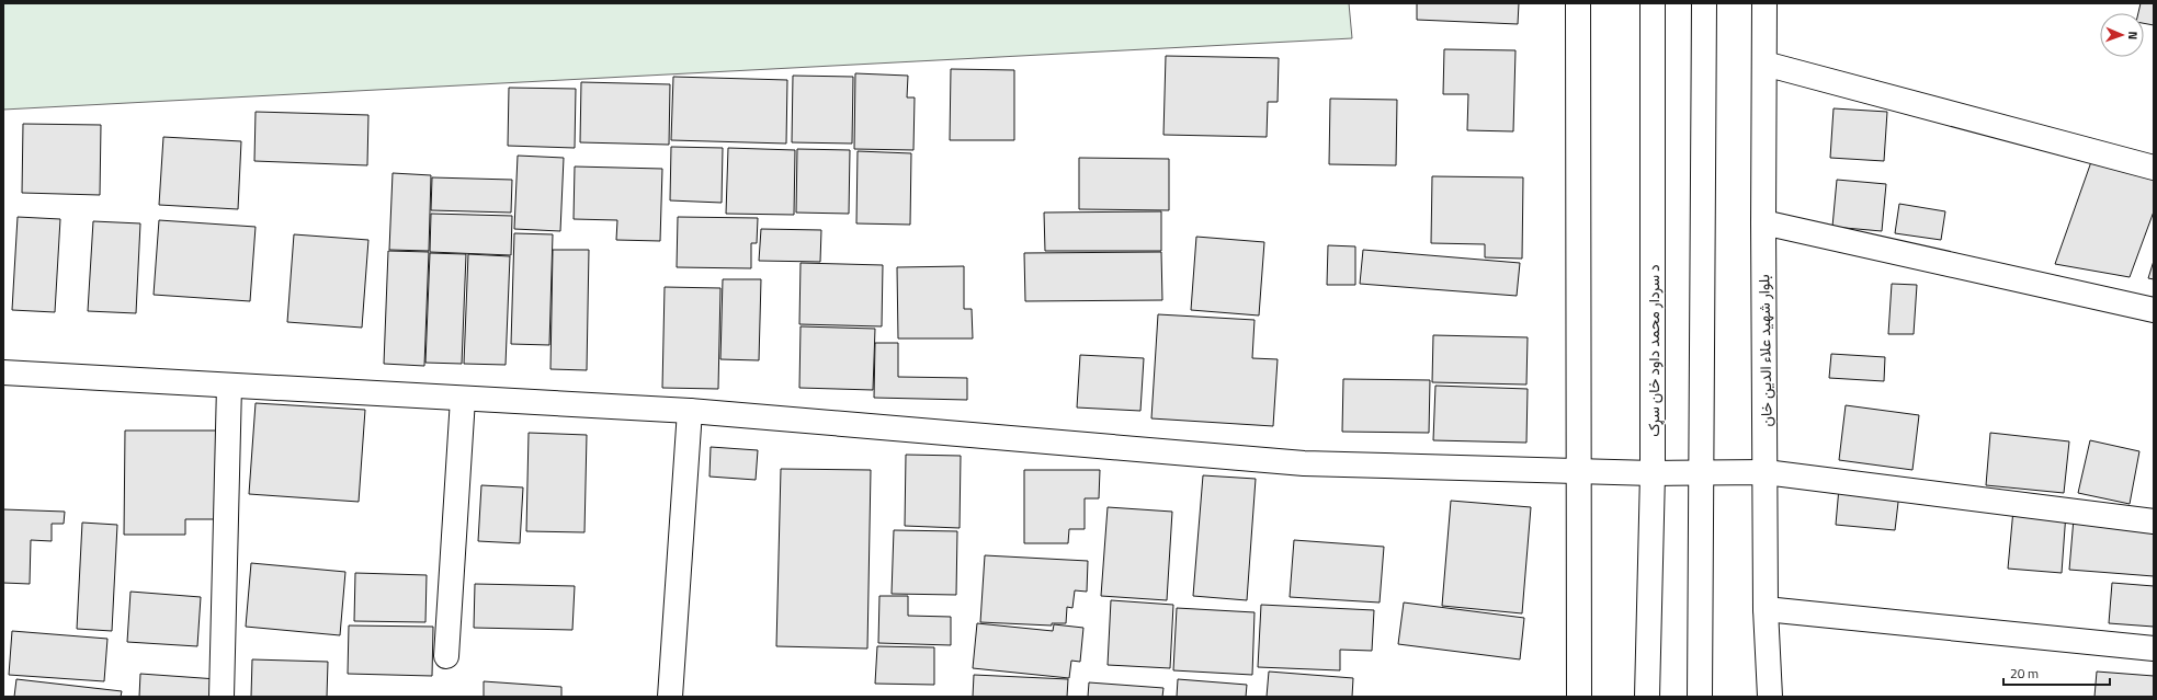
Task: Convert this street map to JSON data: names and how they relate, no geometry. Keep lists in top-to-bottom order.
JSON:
{
  "streets": {
    "main road": ["د سردار محمد داود خان سړک", "بلوار شهید علاء الدین خان"]
  },
  "scale_bar": "20 m",
  "north": "right"
}
